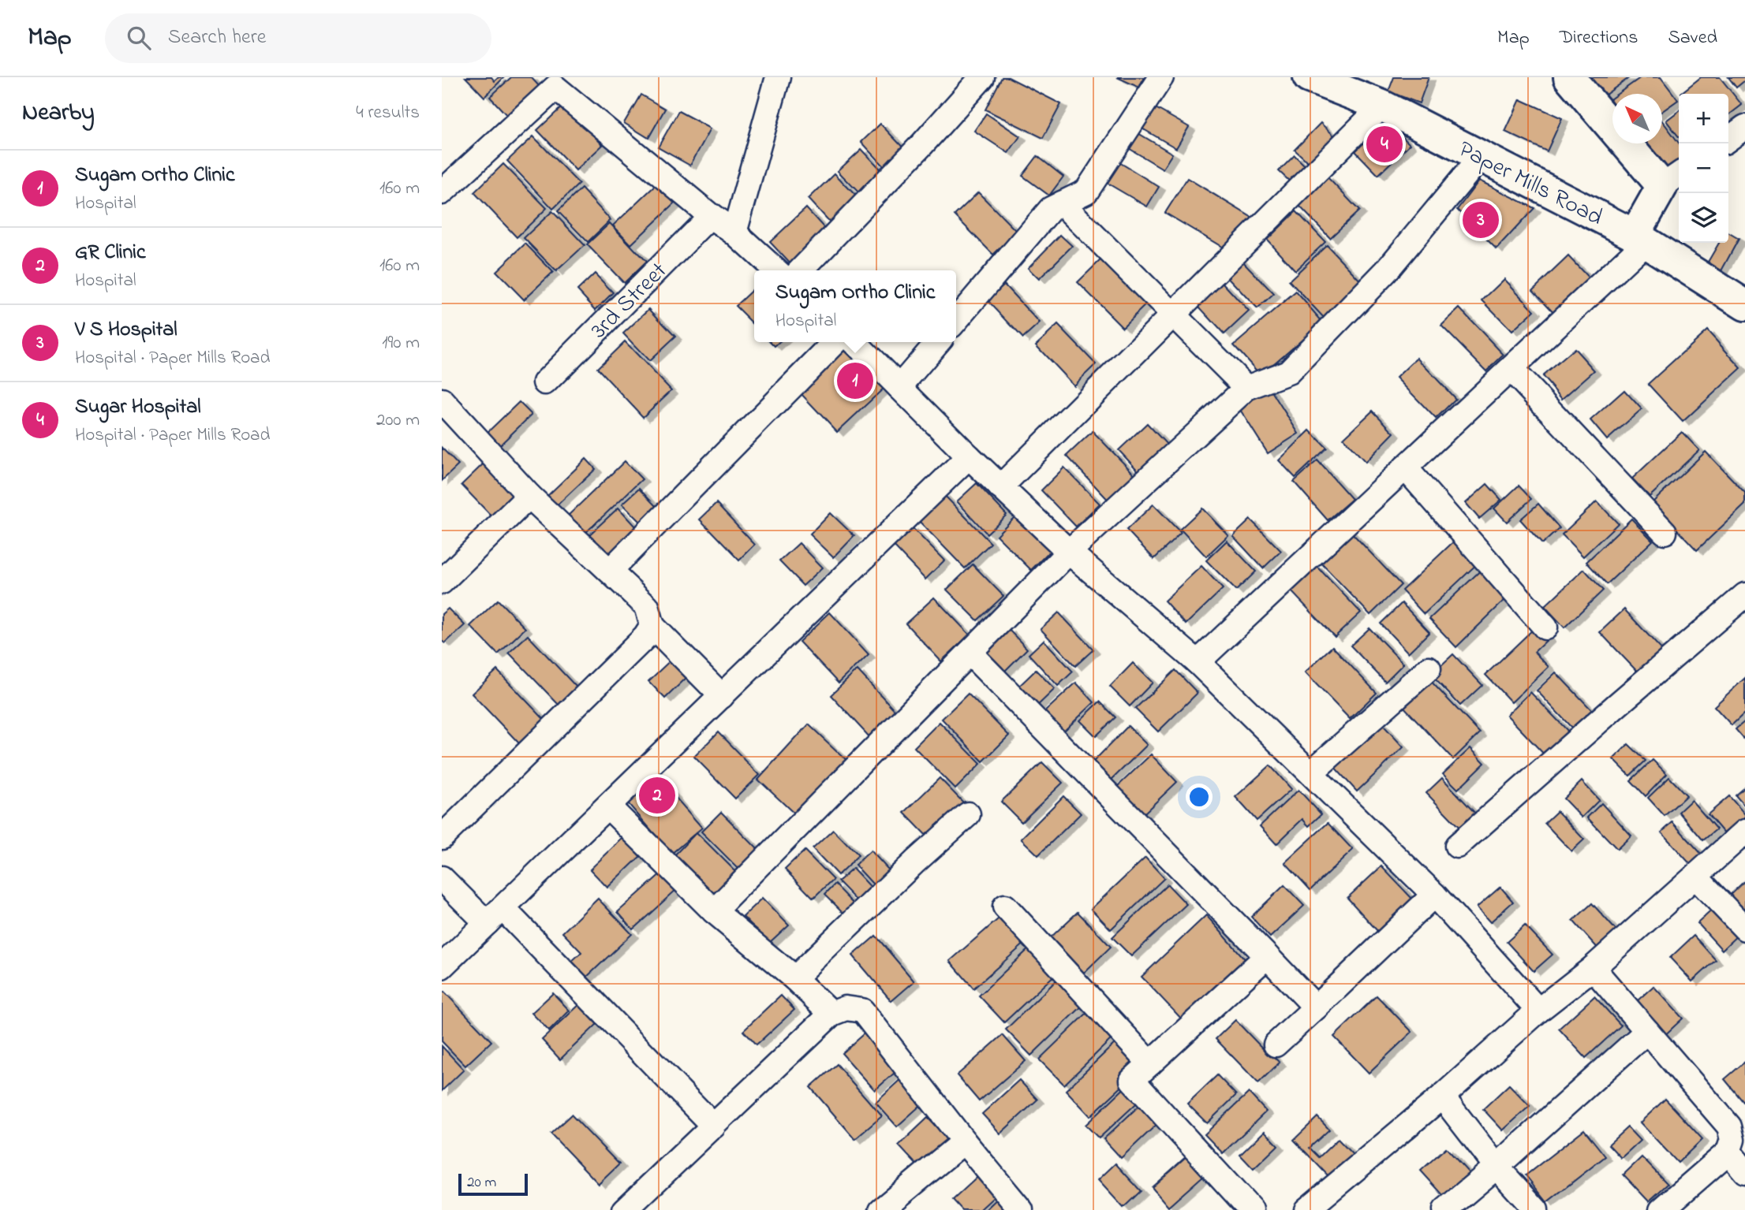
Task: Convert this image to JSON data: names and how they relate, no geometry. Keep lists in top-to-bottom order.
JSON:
{
  "streets": {
    "main road": ["Paper Mills Road"],
    "street": ["3rd Street"]
  },
  "scale_bar": "20 m",
  "north": "top left",
  "page": {
    "header": "Map",
    "search": "Search here",
    "nav": ["Map", "Directions", "Saved"],
    "heading": ["Nearby", "4 results"],
    "map_buttons": ["+", "−"],
    "pins": [
      "4",
      "3",
      "1",
      "2"
    ],
    "list": [
      {
        "mark": "1",
        "name": "Sugam Ortho Clinic",
        "note": "Hospital",
        "value": "160 m"
      },
      {
        "mark": "2",
        "name": "GR Clinic",
        "note": "Hospital",
        "value": "160 m"
      },
      {
        "mark": "3",
        "name": "V S Hospital",
        "note": "Hospital · Paper Mills Road",
        "value": "190 m"
      },
      {
        "mark": "4",
        "name": "Sugar Hospital",
        "note": "Hospital · Paper Mills Road",
        "value": "200 m"
      }
    ],
    "popup": ["Sugam Ortho Clinic", "Hospital"],
    "scale": "20 m"
  }
}
